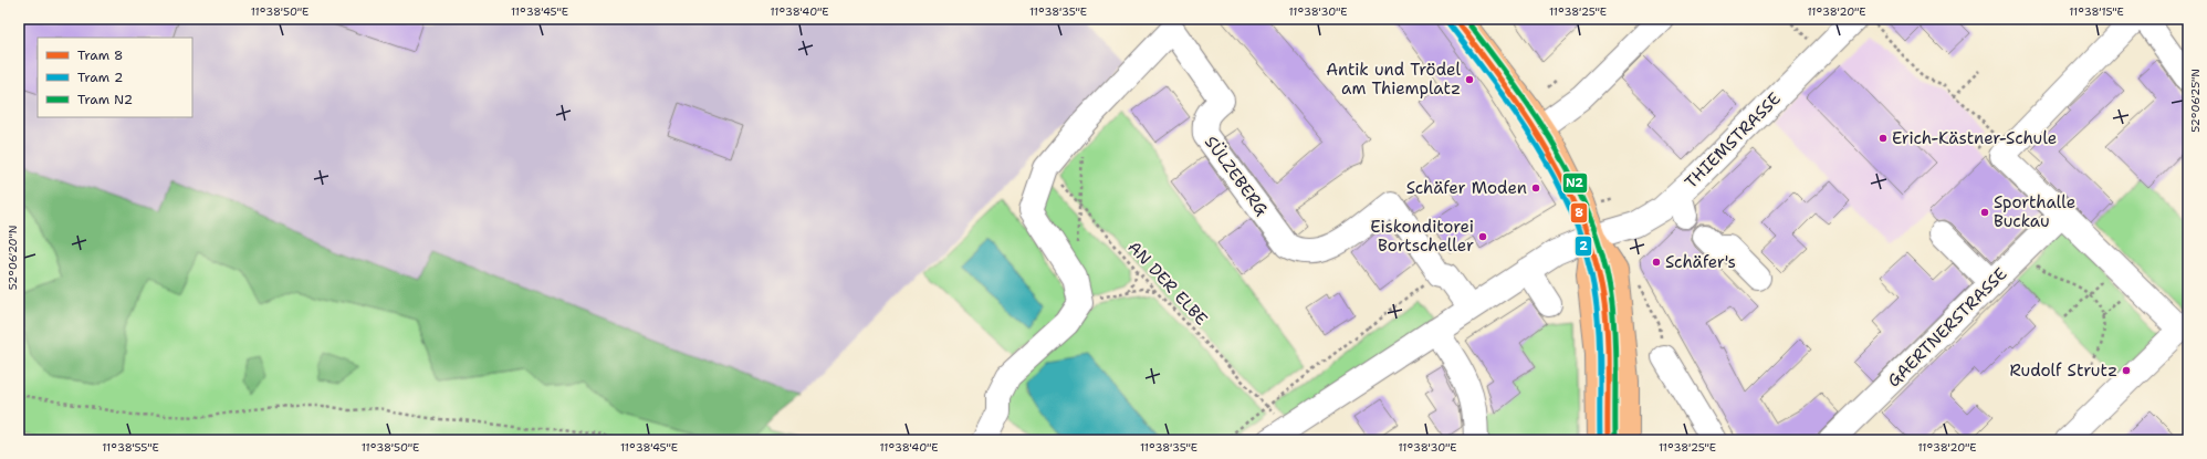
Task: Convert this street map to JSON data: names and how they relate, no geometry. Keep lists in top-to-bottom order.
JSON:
{
  "streets": {
    "street": ["THIEMSTRASSE", "SÜLZEBERG", "GAERTNERSTRASSE"],
    "path": ["AN DER ELBE"]
  },
  "crossings": [
    ["SÜLZEBERG", "AN DER ELBE"]
  ],
  "places": [
    "Antik und Trödel am Thiemplatz",
    "Erich-Kästner-Schule",
    "Schäfer Moden",
    "Sporthalle Buckau",
    "Eiskonditorei Bortscheller",
    "Schäfer's",
    "Rudolf Strutz"
  ],
  "lines": ["tram line 8", "tram line N2", "tram line 2"],
  "legend": ["Tram 8", "Tram 2", "Tram N2"],
  "coordinates": [
    "11°38'50\"E",
    "11°38'45\"E",
    "11°38'40\"E",
    "11°38'35\"E",
    "11°38'30\"E",
    "11°38'25\"E",
    "11°38'20\"E",
    "11°38'15\"E",
    "52°06'25\"N",
    "52°06'20\"N",
    "11°38'55\"E"
  ]
}
